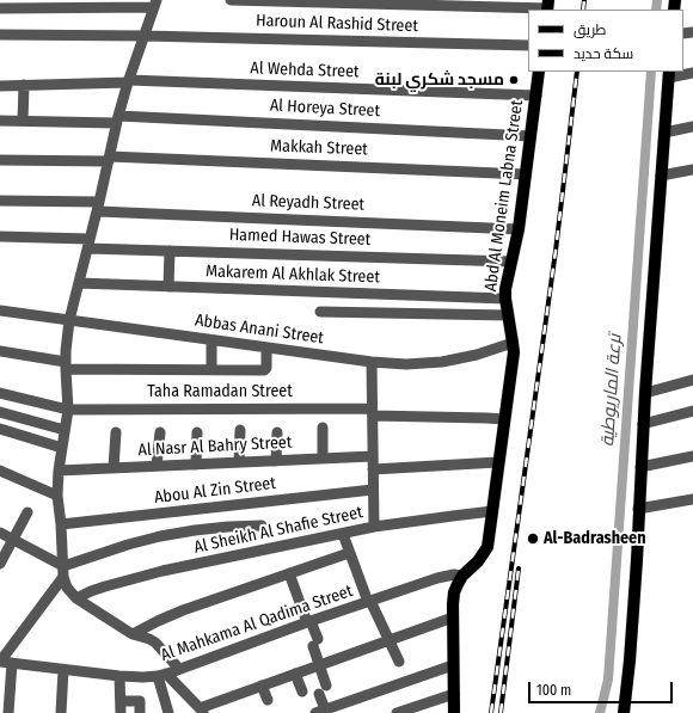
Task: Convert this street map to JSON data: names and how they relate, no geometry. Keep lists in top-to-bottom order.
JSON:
{
  "streets": {
    "main road": ["Abd Al Moneim Labna Street"],
    "street": [
      "Haroun Al Rashid Street",
      "Al Wehda Street",
      "Al Horeya Street",
      "Makkah Street",
      "Al Reyadh Street",
      "Hamed Hawas Street",
      "Makarem Al Akhlak Street",
      "Abbas Anani Street",
      "Taha Ramadan Street",
      "Al Nasr Al Bahry Street",
      "Abou Al Zin Street",
      "Al Sheikh Al Shafie Street",
      "Al Mahkama Al Qadima Street"
    ]
  },
  "crossings": [
    ["Al Wehda Street", "Abd Al Moneim Labna Street"],
    ["Al Horeya Street", "Abd Al Moneim Labna Street"],
    ["Makkah Street", "Abd Al Moneim Labna Street"],
    ["Abd Al Moneim Labna Street", "Al Reyadh Street"],
    ["Abd Al Moneim Labna Street", "Hamed Hawas Street"],
    ["Abd Al Moneim Labna Street", "Makarem Al Akhlak Street"],
    ["Abd Al Moneim Labna Street", "Abbas Anani Street"],
    ["Abd Al Moneim Labna Street", "Taha Ramadan Street"],
    ["Abd Al Moneim Labna Street", "Al Sheikh Al Shafie Street"],
    ["Abd Al Moneim Labna Street", "Al Mahkama Al Qadima Street"]
  ],
  "water": ["ترعة الماريوطية"],
  "places": ["مسجد شكري لبنة", "Al-Badrasheen"],
  "legend": ["طريق", "سكة حديد"],
  "scale_bar": "100 m"
}
